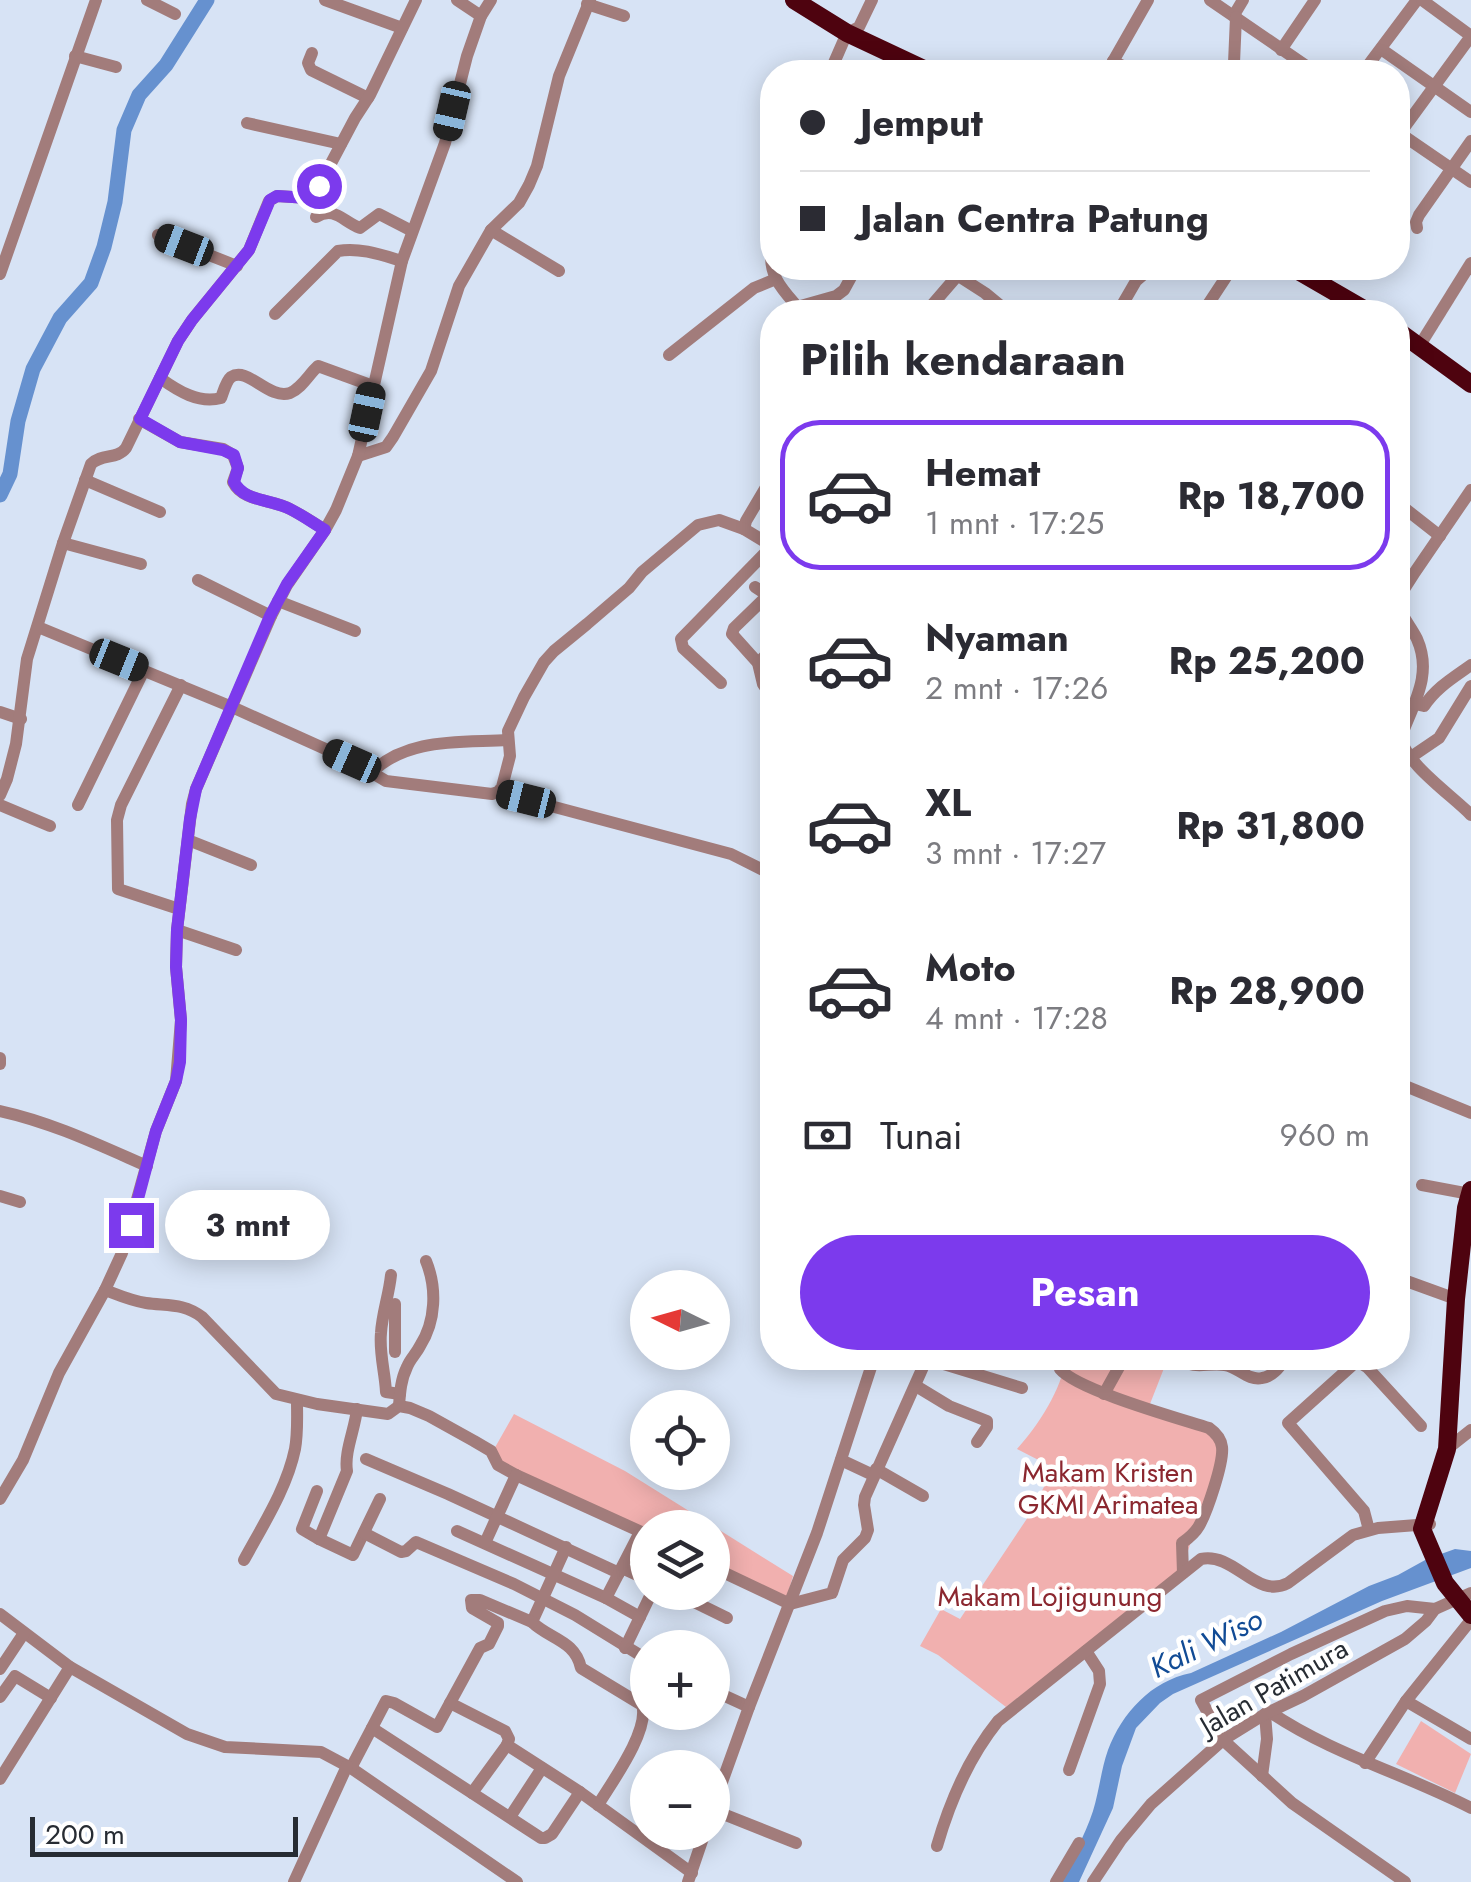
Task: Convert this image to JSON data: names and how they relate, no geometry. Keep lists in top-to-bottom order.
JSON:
{
  "streets": {
    "street": ["Jalan Patimura"]
  },
  "water": ["Kali Wiso"],
  "parks": ["Makam Kristen GKMI Arimatea", "Makam Lojigunung"],
  "scale_bar": "200 m",
  "north": "left",
  "page": {
    "banner": ["Jemput", "Jalan Centra Patung"],
    "heading": "Pilih kendaraan",
    "list": [
      {
        "name": "Hemat",
        "note": "1 mnt · 17:25",
        "value": "Rp 18,700"
      },
      {
        "name": "Nyaman",
        "note": "2 mnt · 17:26",
        "value": "Rp 25,200"
      },
      {
        "name": "XL",
        "note": "3 mnt · 17:27",
        "value": "Rp 31,800"
      },
      {
        "name": "Moto",
        "note": "4 mnt · 17:28",
        "value": "Rp 28,900"
      }
    ],
    "pay": ["Tunai", "960 m"],
    "bubble": "3 mnt",
    "buttons": "Pesan",
    "map_buttons": ["+", "−"],
    "scale": "200 m"
  }
}
